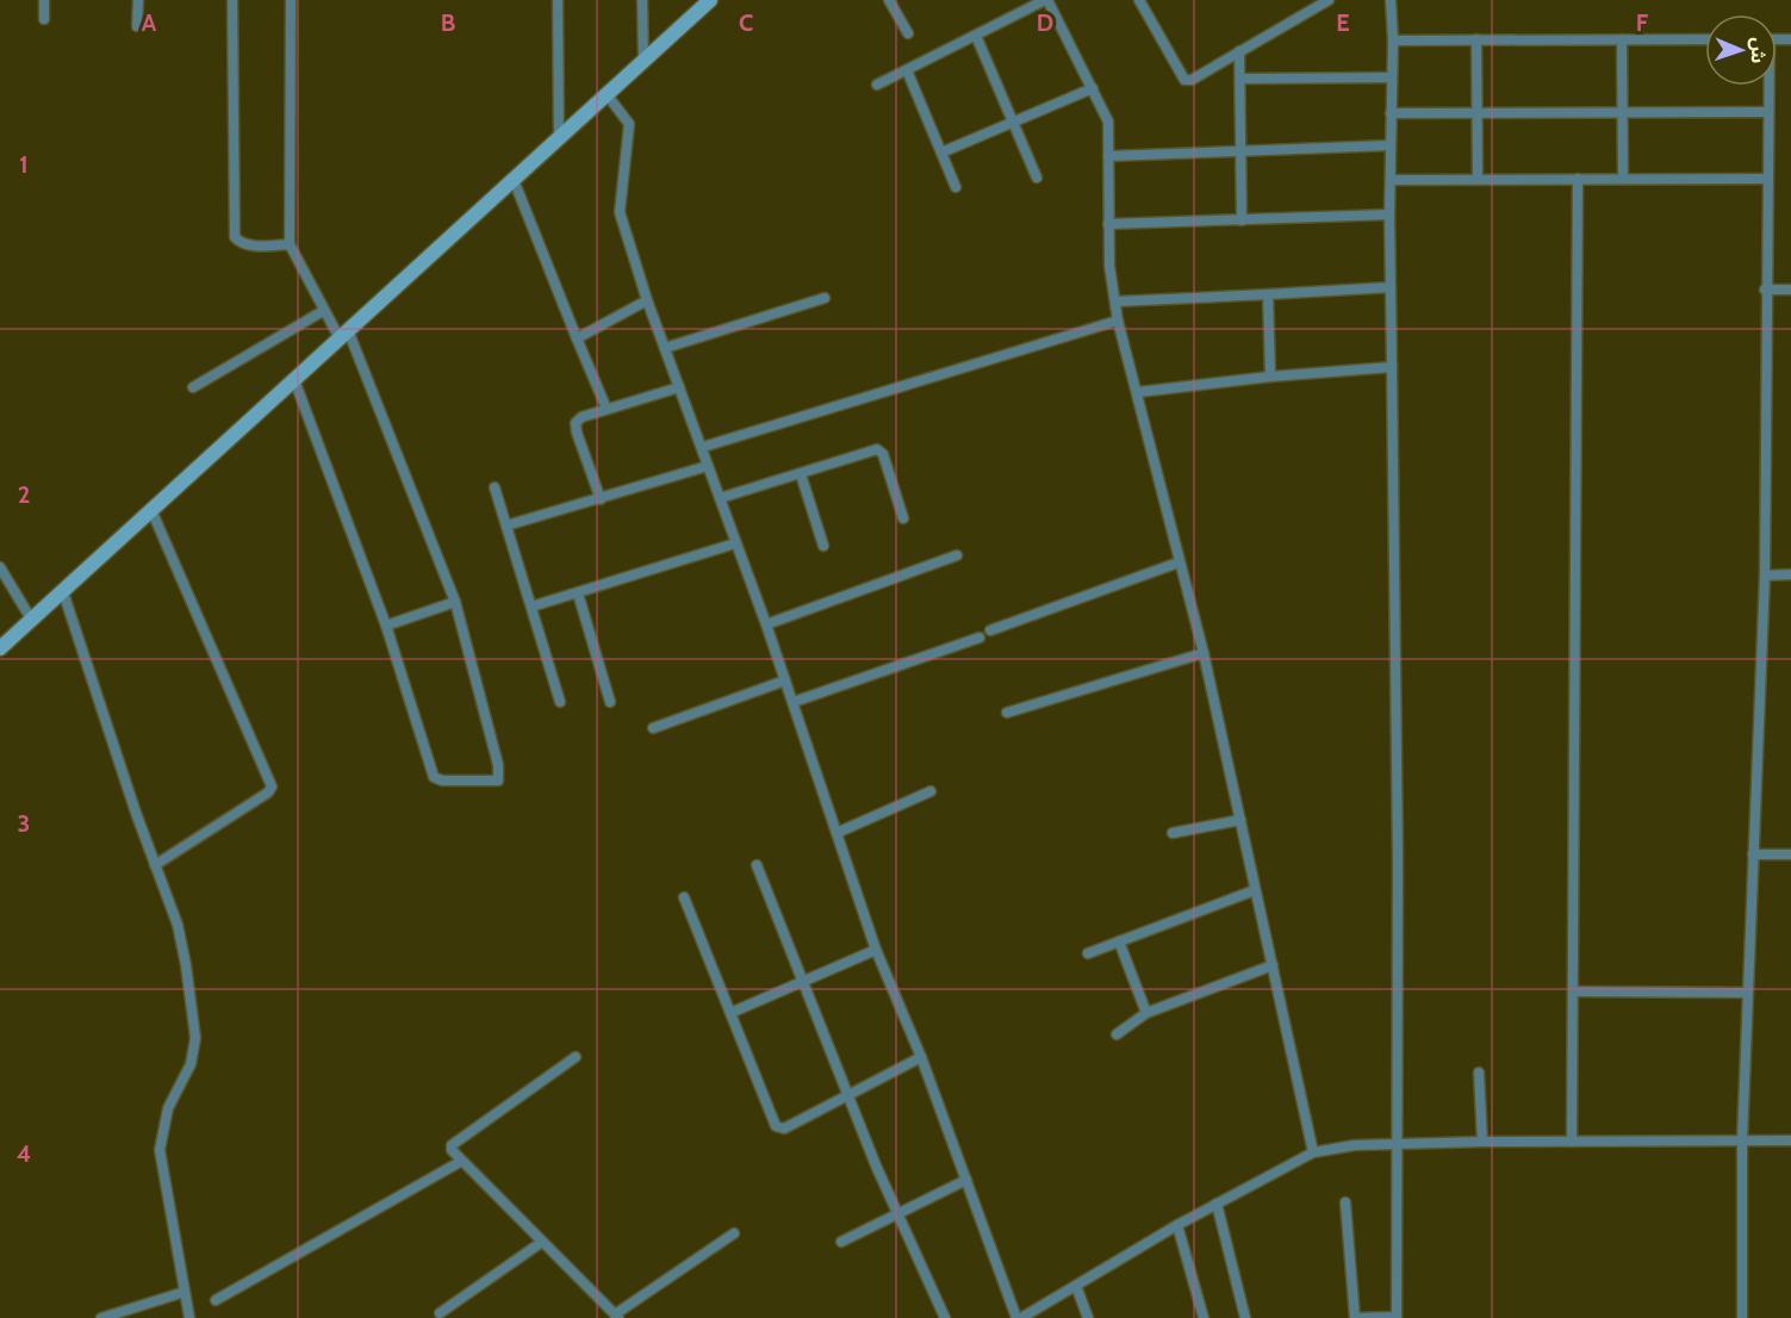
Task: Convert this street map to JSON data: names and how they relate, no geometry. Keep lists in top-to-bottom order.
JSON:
{
  "north": "right",
  "grid": {
    "columns": [
      "A",
      "B",
      "C",
      "D",
      "E",
      "F"
    ],
    "rows": [
      "1",
      "2",
      "3",
      "4"
    ]
  }
}
